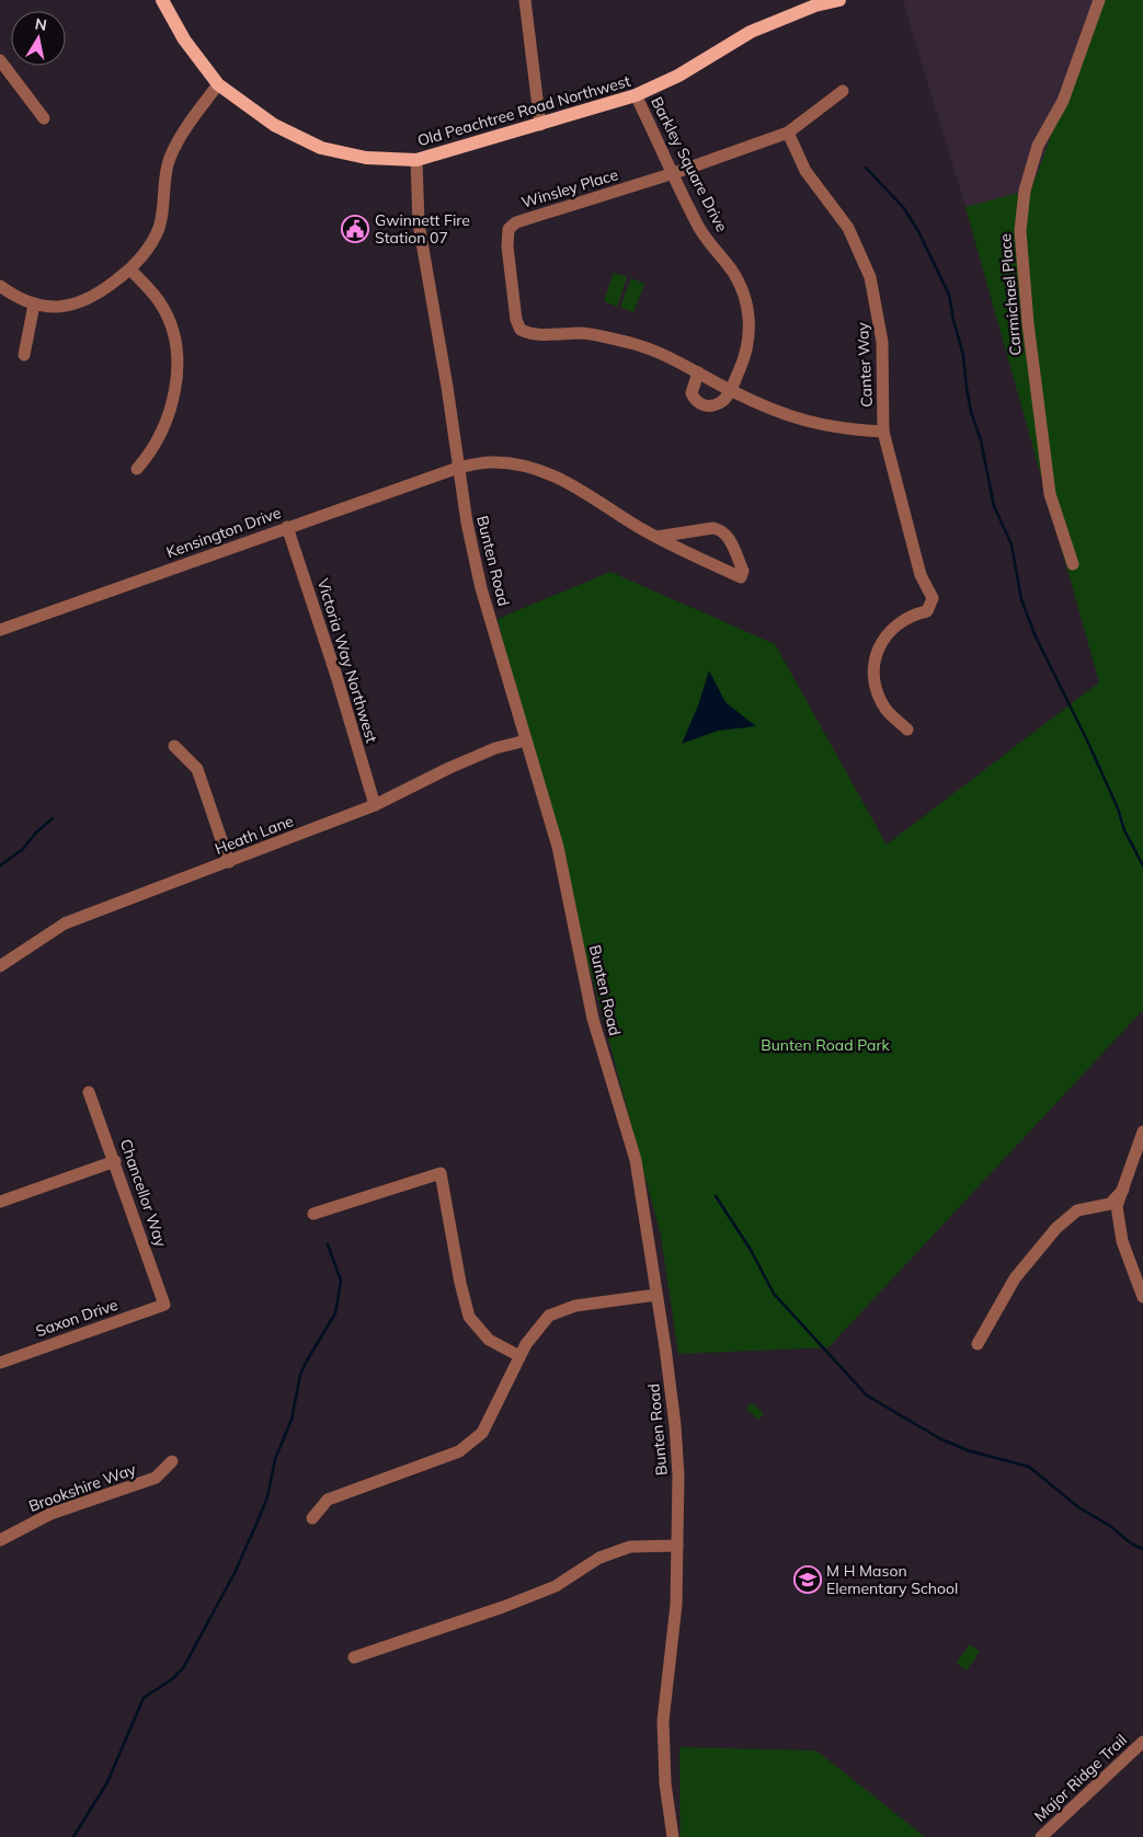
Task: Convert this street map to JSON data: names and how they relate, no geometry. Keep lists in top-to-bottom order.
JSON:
{
  "streets": {
    "main road": ["Old Peachtree Road Northwest"],
    "street": [
      "Barkley Square Drive",
      "Winsley Place",
      "Carmichael Place",
      "Canter Way",
      "Kensington Drive",
      "Bunten Road",
      "Victoria Way Northwest",
      "Heath Lane",
      "Chancellor Way",
      "Saxon Drive",
      "Brookshire Way",
      "Major Ridge Trail"
    ]
  },
  "crossings": [
    ["Old Peachtree Road Northwest", "Barkley Square Drive"],
    ["Old Peachtree Road Northwest", "Bunten Road"],
    ["Barkley Square Drive", "Winsley Place"],
    ["Winsley Place", "Canter Way"],
    ["Kensington Drive", "Bunten Road"],
    ["Kensington Drive", "Victoria Way Northwest"],
    ["Bunten Road", "Heath Lane"],
    ["Victoria Way Northwest", "Heath Lane"],
    ["Chancellor Way", "Saxon Drive"]
  ],
  "parks": ["Bunten Road Park"],
  "places": {
    "public building": ["Gwinnett Fire Station 07"],
    "school or university": ["M H Mason Elementary School"]
  },
  "north": "top"
}
